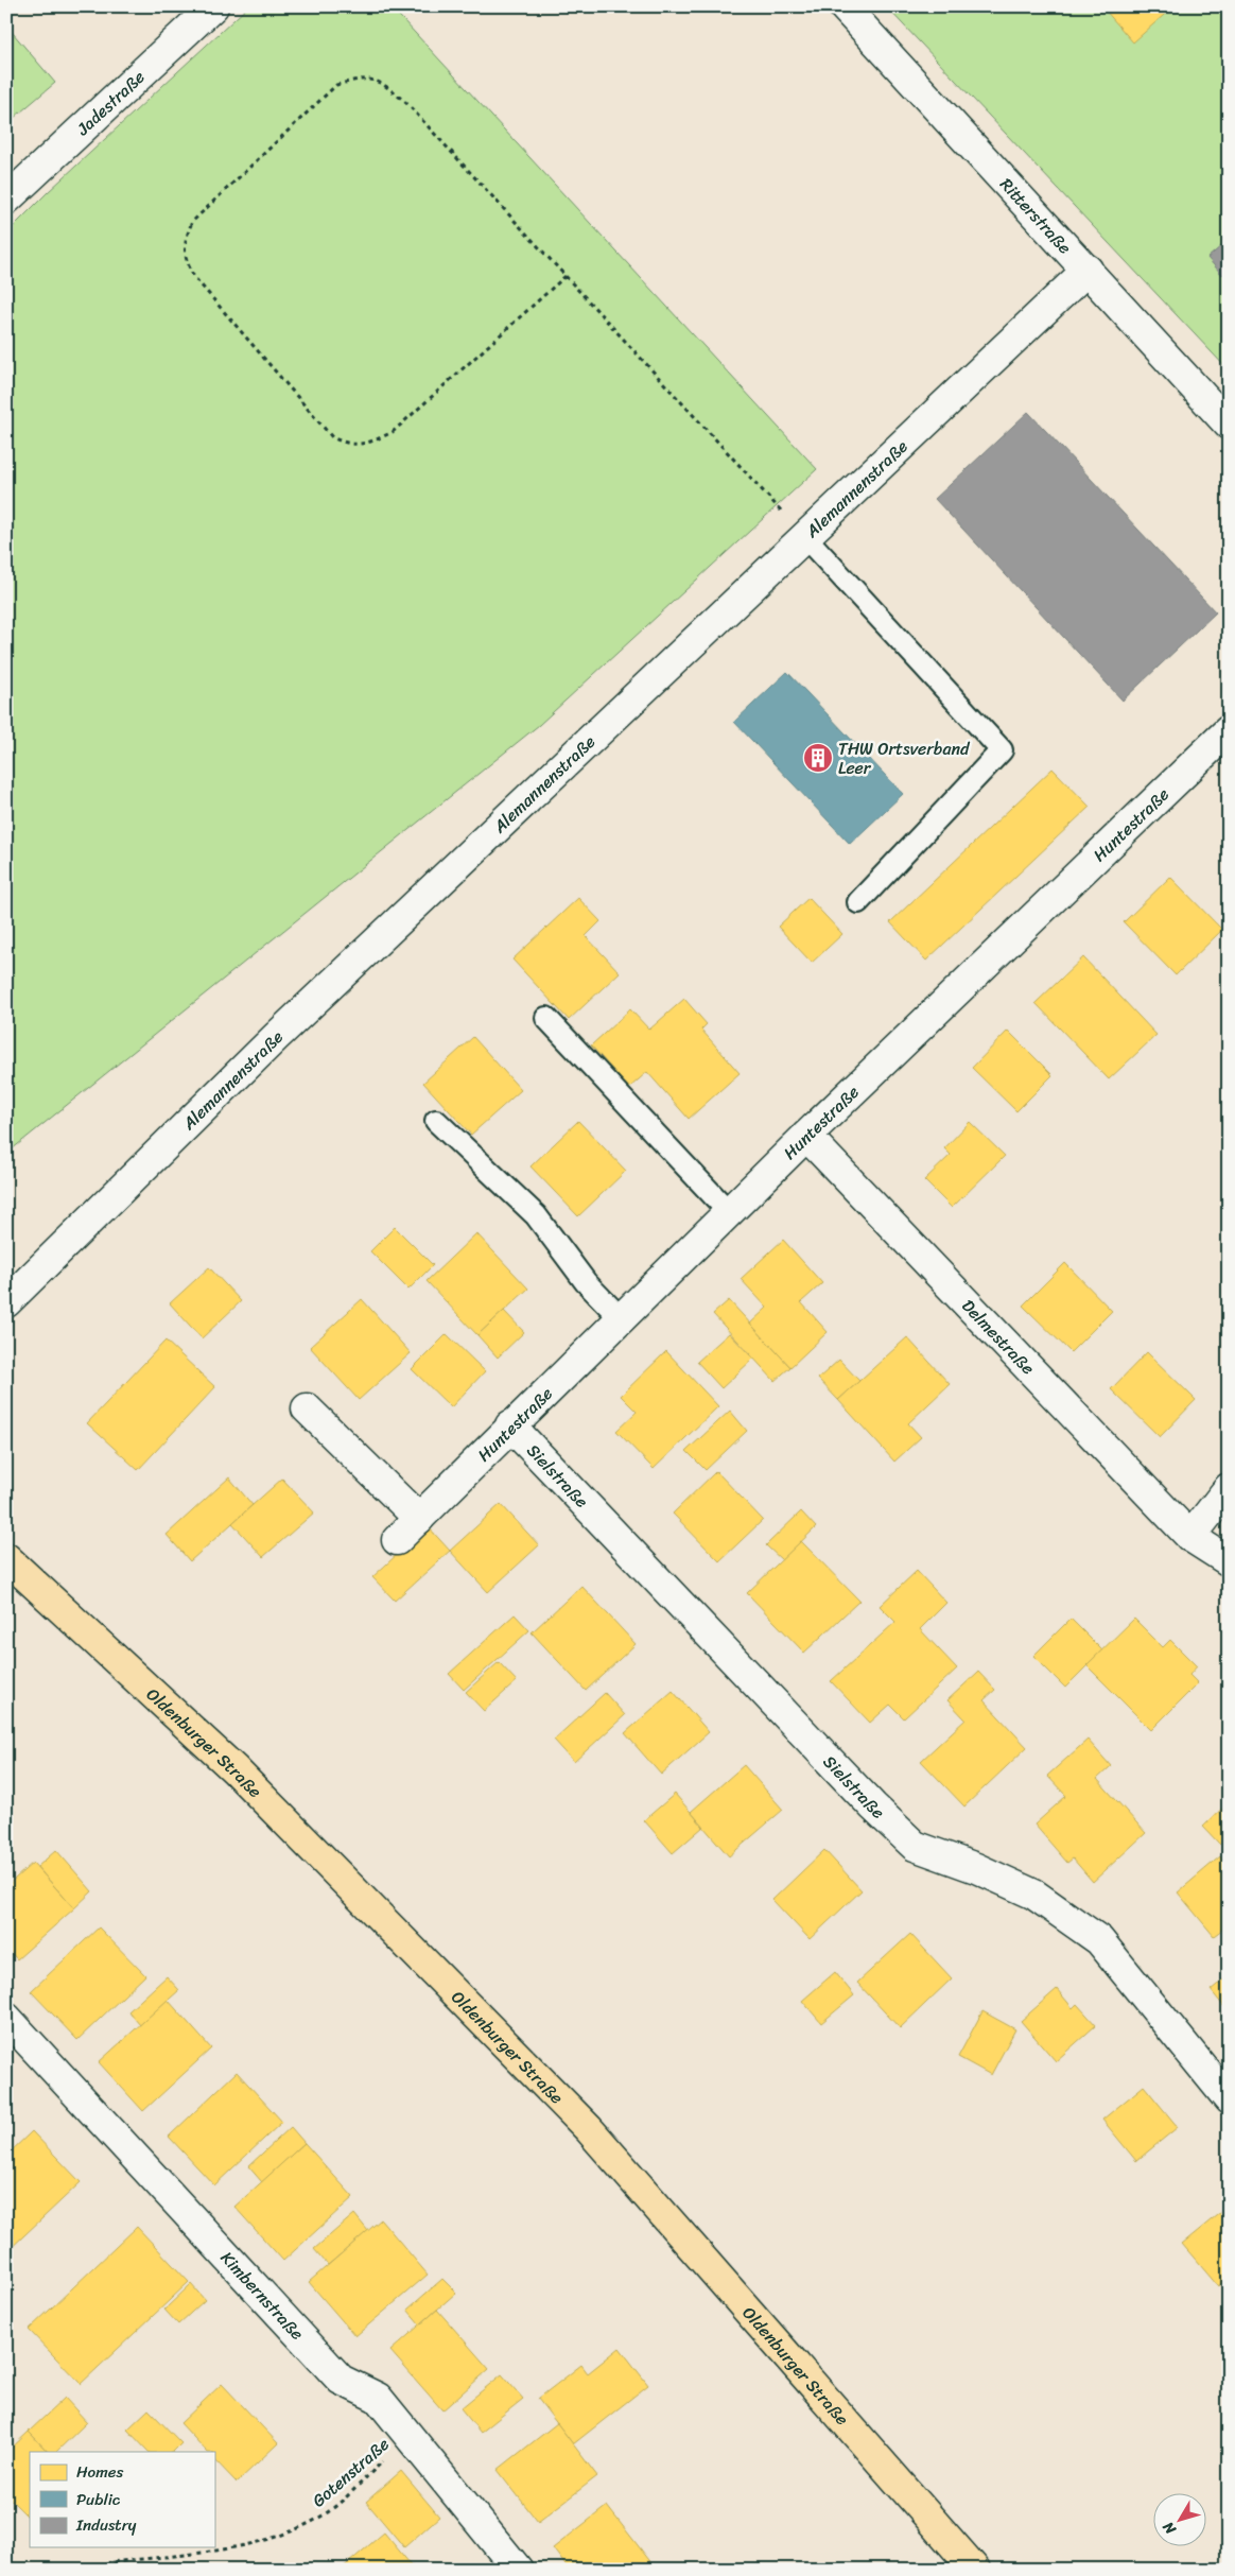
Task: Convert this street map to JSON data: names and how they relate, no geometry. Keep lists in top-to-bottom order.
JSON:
{
  "streets": {
    "main road": ["Oldenburger Straße"],
    "street": [
      "Jadestraße",
      "Ritterstraße",
      "Alemannenstraße",
      "Huntestraße",
      "Delmestraße",
      "Sielstraße",
      "Kimbernstraße"
    ],
    "path": ["Gotenstraße"]
  },
  "crossings": [
    ["Ritterstraße", "Alemannenstraße"],
    ["Huntestraße", "Delmestraße"],
    ["Huntestraße", "Sielstraße"],
    ["Kimbernstraße", "Gotenstraße"]
  ],
  "places": {
    "building": ["THW Ortsverband Leer"]
  },
  "legend": ["Homes", "Public", "Industry"],
  "north": "bottom left"
}
